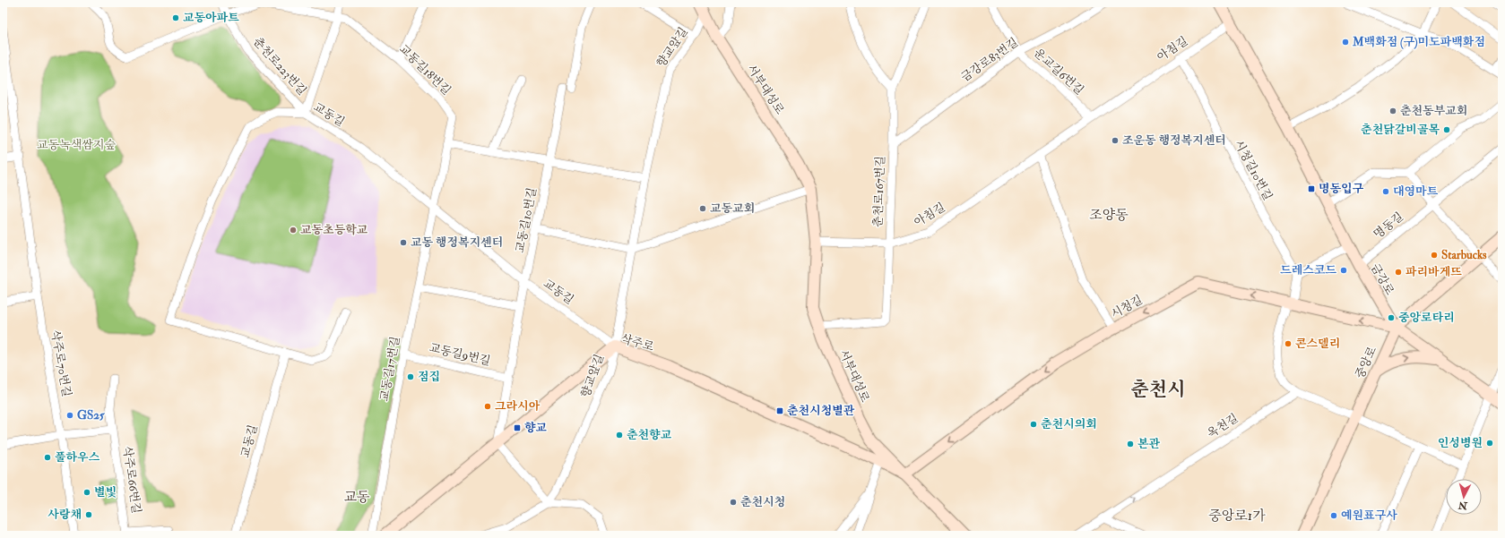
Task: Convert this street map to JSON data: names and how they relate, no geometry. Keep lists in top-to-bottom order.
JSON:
{
  "streets": {
    "street": [
      "향교앞길",
      "아침길",
      "금강로83번길",
      "춘천로223번길",
      "교동길18번길",
      "운교길6번길",
      "서부대성로",
      "교동길",
      "시청길10번길",
      "춘천로167번길",
      "교동길10번길",
      "명동길",
      "금강로",
      "시청길",
      "삭주로",
      "교동길9번길",
      "중앙로",
      "삭주로70번길",
      "교동길17번길",
      "옥천길",
      "삭주로66번길"
    ]
  },
  "crossings": [
    ["향교앞길", "서부대성로"],
    ["향교앞길", "교동길"],
    ["향교앞길", "삭주로"],
    ["아침길", "운교길6번길"],
    ["아침길", "서부대성로"],
    ["아침길", "시청길10번길"],
    ["아침길", "춘천로167번길"],
    ["아침길", "금강로"],
    ["금강로83번길", "운교길6번길"],
    ["금강로83번길", "춘천로167번길"],
    ["춘천로223번길", "교동길"],
    ["교동길18번길", "교동길"],
    ["교동길18번길", "교동길17번길"],
    ["서부대성로", "춘천로167번길"],
    ["서부대성로", "시청길"],
    ["서부대성로", "삭주로"],
    ["교동길", "교동길10번길"],
    ["교동길", "삭주로"],
    ["교동길", "교동길17번길"],
    ["명동길", "금강로"],
    ["금강로", "시청길"],
    ["금강로", "중앙로"],
    ["시청길", "삭주로"],
    ["시청길", "중앙로"],
    ["교동길9번길", "교동길17번길"]
  ],
  "one_way": ["시청길", "옥천길"],
  "districts": [
    "조양동",
    "춘천시",
    "교동",
    "중앙로1가"
  ],
  "parks": ["교동녹색쌈지숲"],
  "places": {
    "other": [
      "교동아파트",
      "M백화점 (구)미도파백화점",
      "춘천동부교회",
      "춘천닭갈비골목",
      "조운동 행정복지센터",
      "대영마트",
      "교동교회",
      "교동초등학교",
      "교동 행정복지센터",
      "Starbucks",
      "드레스코드",
      "파리바게뜨",
      "중앙로타리",
      "콘스델리",
      "점집",
      "그라시아",
      "GS25",
      "춘천시의회",
      "춘천향교",
      "인성병원",
      "본관",
      "풀하우스",
      "별빛",
      "춘천시청",
      "사랑채",
      "예원표구사"
    ],
    "transit": ["명동입구", "춘천시청별관", "향교"]
  },
  "north": "bottom"
}
